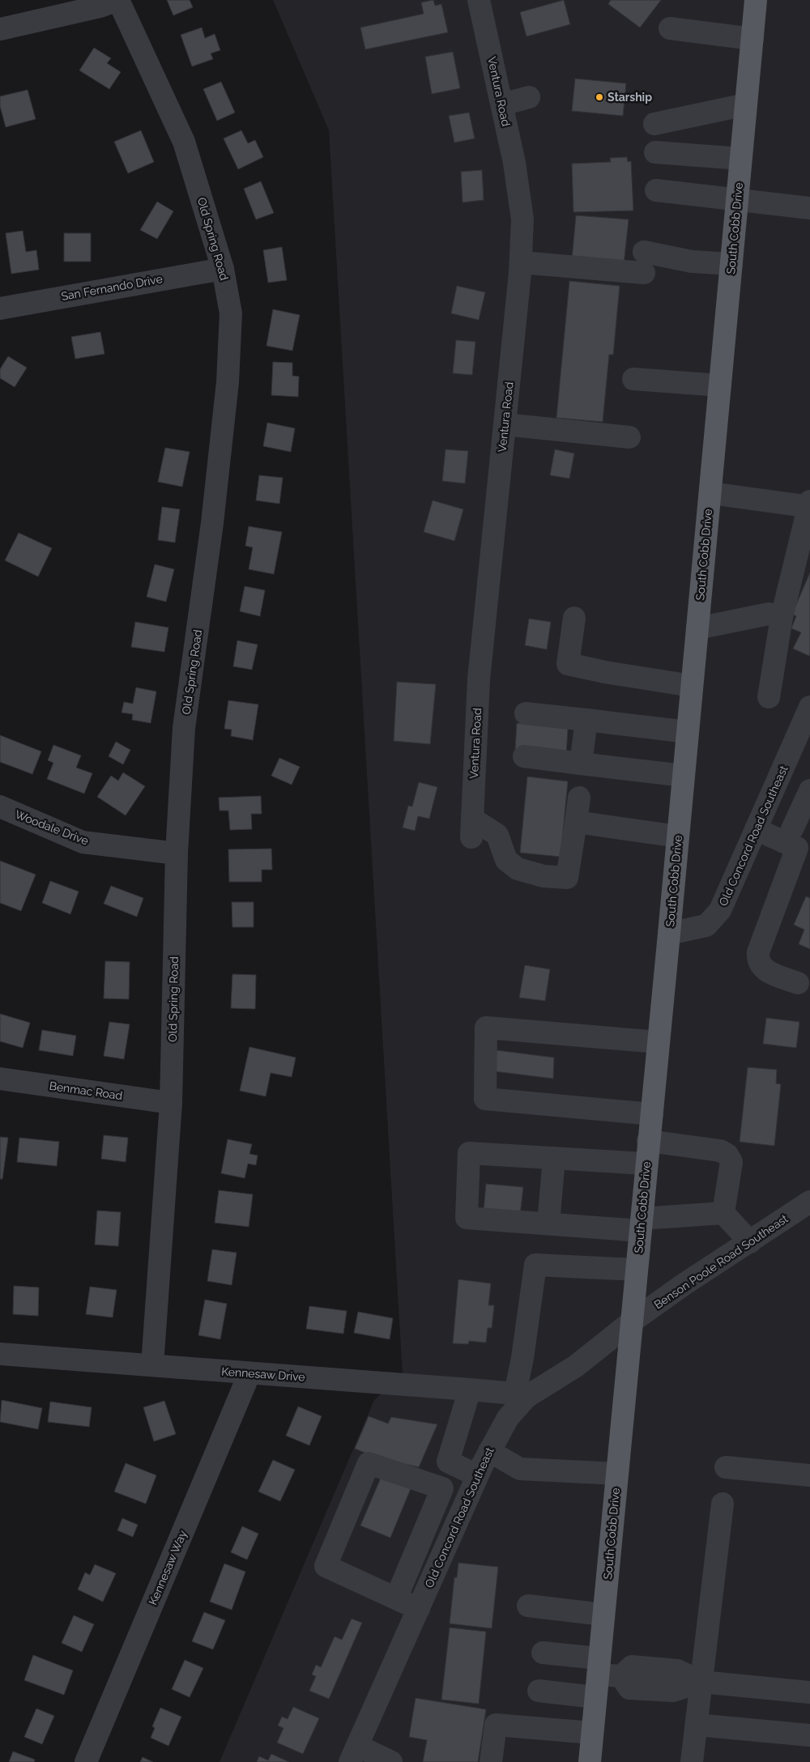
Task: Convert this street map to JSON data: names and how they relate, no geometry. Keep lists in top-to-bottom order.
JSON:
{
  "streets": {
    "main road": ["South Cobb Drive"],
    "street": [
      "Ventura Road",
      "Old Spring Road",
      "San Fernando Drive",
      "Woodale Drive",
      "Old Concord Road Southeast",
      "Benmac Road",
      "Benson Poole Road Southeast",
      "Kennesaw Drive",
      "Kennesaw Way"
    ]
  },
  "crossings": [
    ["South Cobb Drive", "Old Concord Road Southeast"],
    ["South Cobb Drive", "Benson Poole Road Southeast"],
    ["Old Spring Road", "San Fernando Drive"],
    ["Old Spring Road", "Woodale Drive"],
    ["Old Spring Road", "Benmac Road"],
    ["Old Spring Road", "Kennesaw Drive"],
    ["Old Concord Road Southeast", "Benson Poole Road Southeast"],
    ["Old Concord Road Southeast", "Kennesaw Drive"],
    ["Kennesaw Drive", "Kennesaw Way"]
  ],
  "places": ["Starship"]
}
